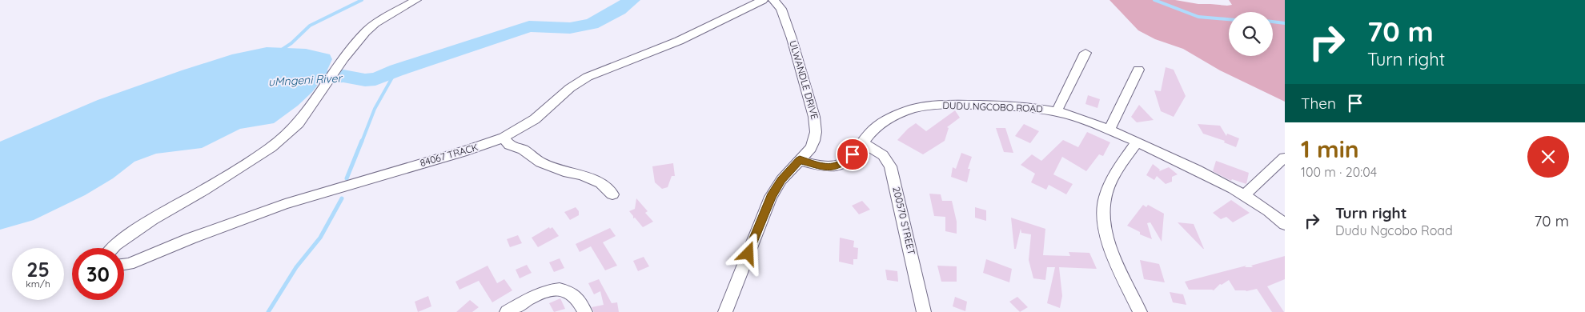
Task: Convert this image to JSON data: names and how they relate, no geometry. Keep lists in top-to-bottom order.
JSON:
{
  "streets": {
    "street": [
      "ULWANDLE DRIVE",
      "DUDU NGCOBO ROAD",
      "84067 TRACK",
      "200570 STREET"
    ]
  },
  "crossings": [
    ["ULWANDLE DRIVE", "DUDU NGCOBO ROAD"],
    ["DUDU NGCOBO ROAD", "200570 STREET"]
  ],
  "water": ["uMngeni River"],
  "page": {
    "turn": ["70 m", "Turn right"],
    "then": "Then",
    "heading": ["1 min", "100 m · 20:04"],
    "list": [
      {
        "name": "Turn right",
        "note": "Dudu Ngcobo Road",
        "value": "70 m"
      }
    ],
    "speed": "25 km/h",
    "limit": "30"
  }
}
